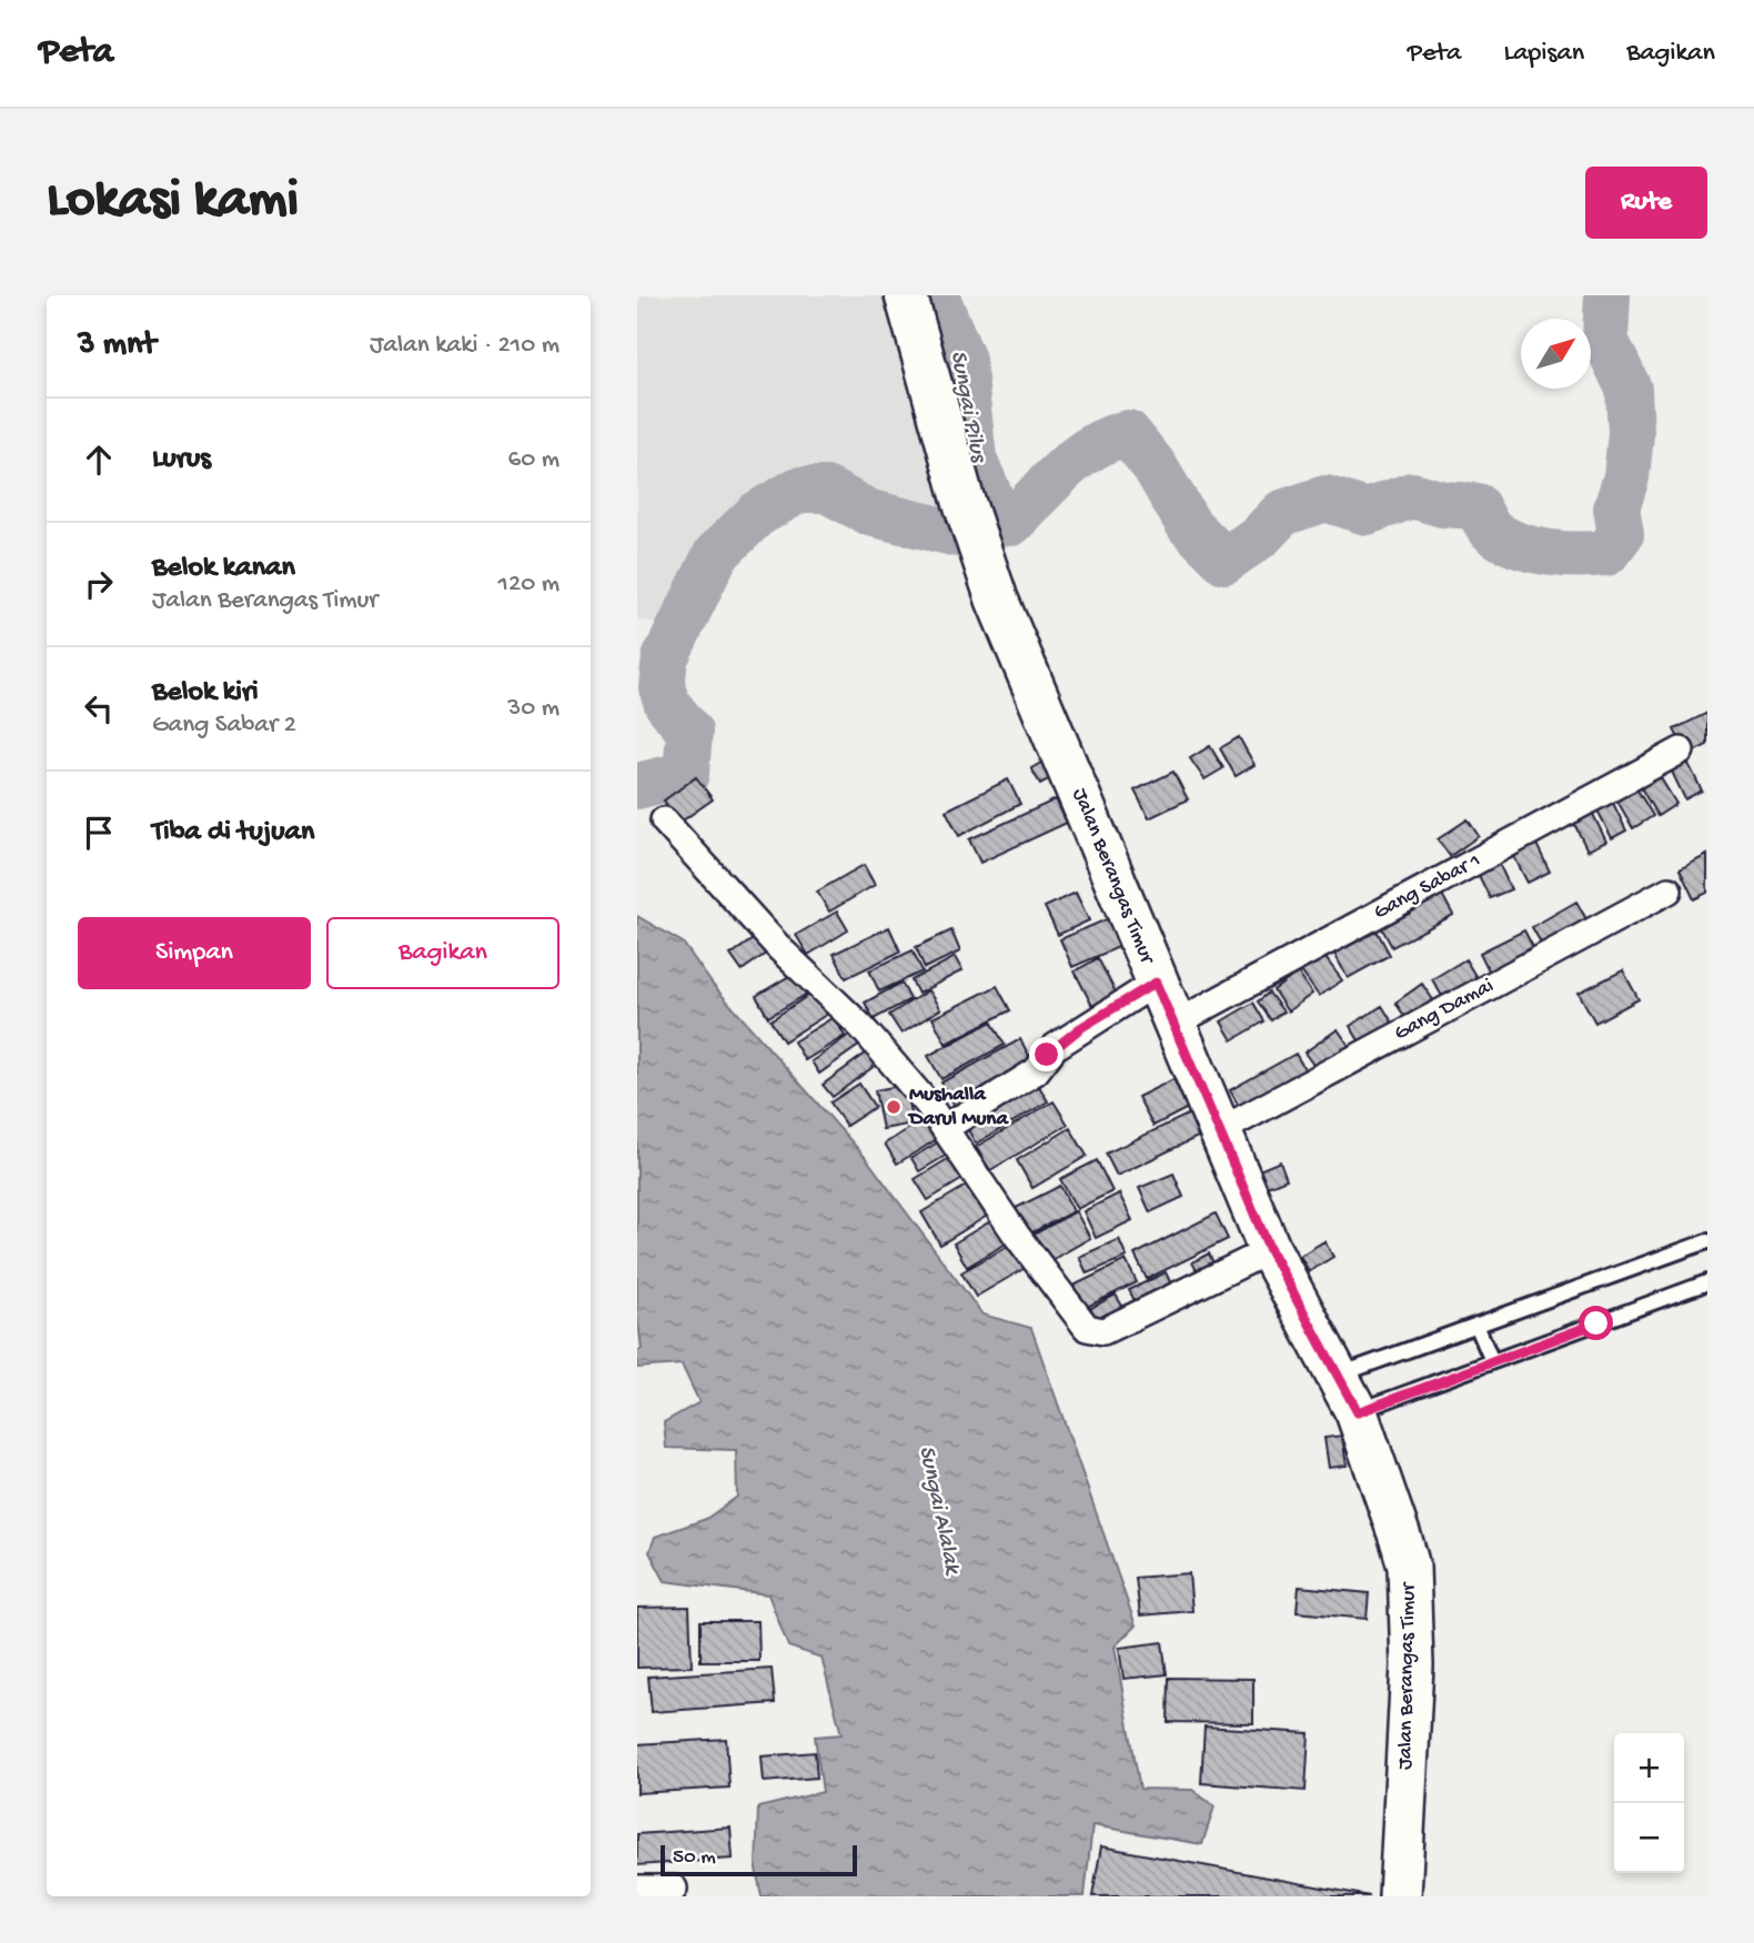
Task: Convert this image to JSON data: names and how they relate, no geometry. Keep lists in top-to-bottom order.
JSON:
{
  "streets": {
    "main road": ["Jalan Berangas Timur"],
    "street": ["Gang Sabar 1", "Gang Damai"]
  },
  "crossings": [
    ["Jalan Berangas Timur", "Gang Sabar 1"],
    ["Jalan Berangas Timur", "Gang Damai"]
  ],
  "water": ["Sungai Pilus", "Sungai Alalak"],
  "places": ["Mushalla Darul Muna"],
  "scale_bar": "50 m",
  "north": "top right",
  "page": {
    "header": "Peta",
    "nav": ["Peta", "Lapisan", "Bagikan"],
    "buttons": [
      "Rute",
      ["Simpan", "Bagikan"]
    ],
    "title": "Lokasi kami",
    "heading": ["3 mnt", "Jalan kaki · 210 m"],
    "list": [
      ["Lurus", "60 m"],
      ["Belok kanan", "Jalan Berangas Timur", "120 m"],
      ["Belok kiri", "Gang Sabar 2", "30 m"],
      "Tiba di tujuan"
    ],
    "map_buttons": ["+", "−"],
    "scale": "50 m"
  }
}
